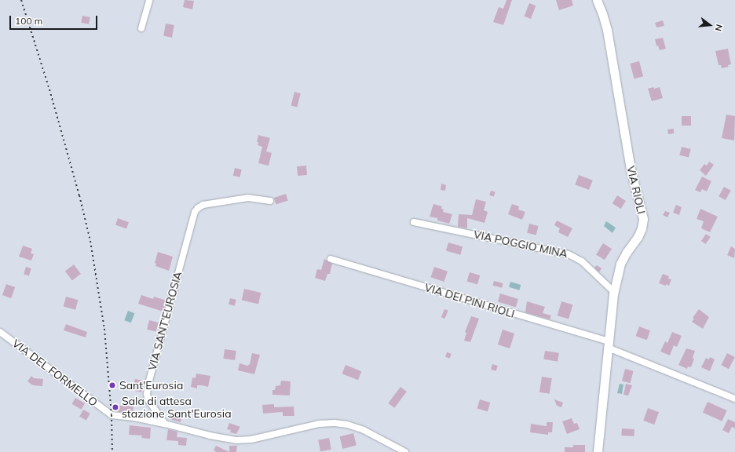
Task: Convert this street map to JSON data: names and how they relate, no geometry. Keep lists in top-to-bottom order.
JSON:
{
  "streets": {
    "main road": ["VIA RIOLI"],
    "street": [
      "VIA POGGIO MINA",
      "VIA DEI PINI RIOLI",
      "VIA SANT'EUROSIA",
      "VIA DEL FORMELLO"
    ]
  },
  "crossings": [
    ["VIA RIOLI", "VIA POGGIO MINA"],
    ["VIA RIOLI", "VIA DEI PINI RIOLI"],
    ["VIA SANT'EUROSIA", "VIA DEL FORMELLO"]
  ],
  "places": ["Sant'Eurosia", "Sala di attesa stazione Sant'Eurosia"],
  "scale_bar": "100 m",
  "north": "right"
}
